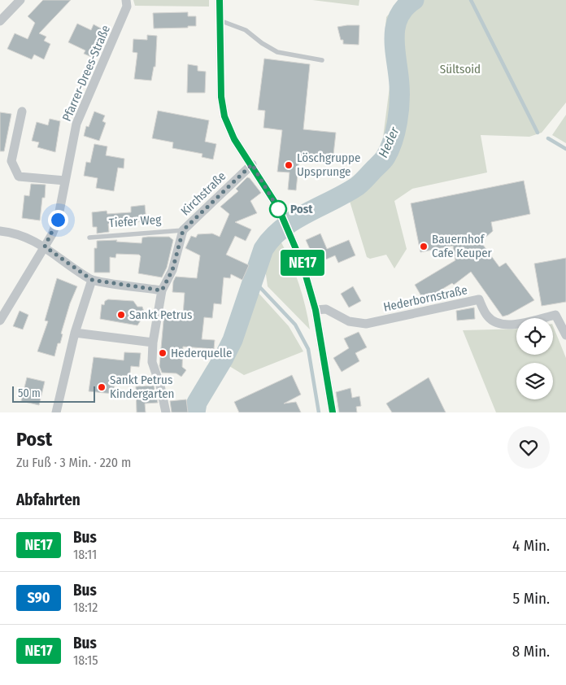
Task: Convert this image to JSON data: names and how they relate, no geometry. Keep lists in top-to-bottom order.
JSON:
{
  "streets": {
    "street": ["Pfarrer-Drees-Straße", "Kirchstraße", "Hederbornstraße"],
    "lane": ["Tiefer Weg"]
  },
  "crossings": [
    ["Kirchstraße", "Tiefer Weg"]
  ],
  "water": ["Heder"],
  "parks": ["Sültsoid"],
  "places": [
    "Löschgruppe Upsprunge",
    "Post",
    "Bauernhof Cafe Keuper",
    "Sankt Petrus",
    "Hederquelle",
    "Sankt Petrus Kindergarten"
  ],
  "lines": ["bus line NE17"],
  "scale_bar": "50 m",
  "page": {
    "on_map": "NE17",
    "scale": "50 m",
    "heading": [
      ["Post", "Zu Fuß · 3 Min. · 220 m"],
      "Abfahrten"
    ],
    "list": [
      {
        "mark": "NE17",
        "name": "Bus",
        "note": "18:11",
        "value": "4 Min."
      },
      {
        "mark": "S90",
        "name": "Bus",
        "note": "18:12",
        "value": "5 Min."
      },
      {
        "mark": "NE17",
        "name": "Bus",
        "note": "18:15",
        "value": "8 Min."
      }
    ]
  }
}
